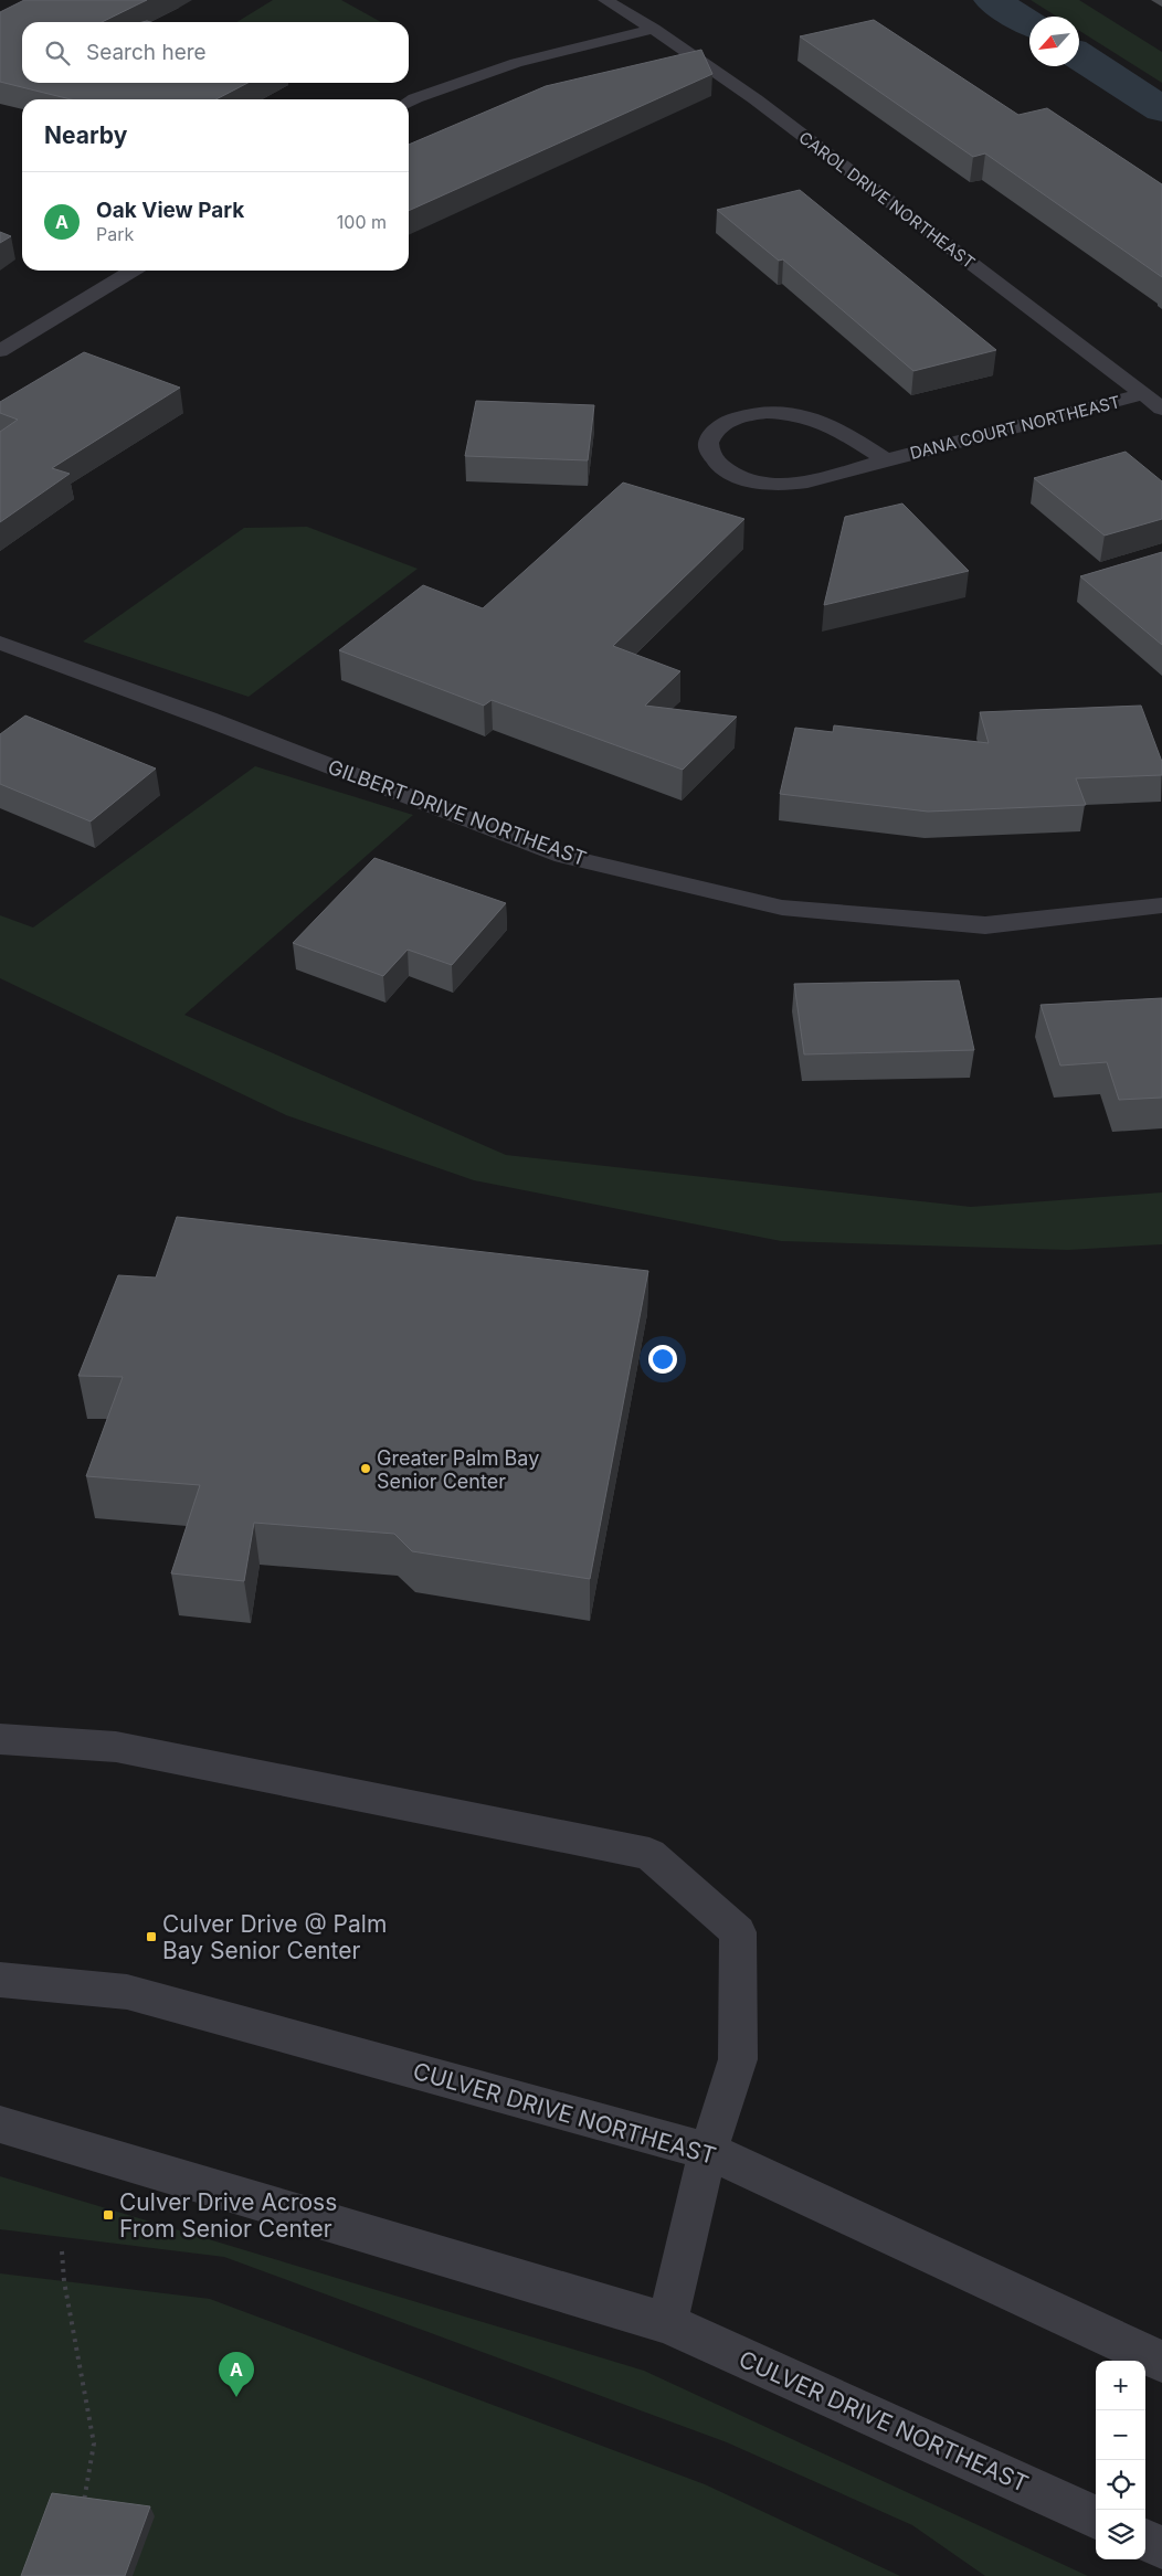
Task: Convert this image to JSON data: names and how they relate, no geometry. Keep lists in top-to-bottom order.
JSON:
{
  "streets": {
    "street": [
      "CAROL DRIVE NORTHEAST",
      "DANA COURT NORTHEAST",
      "GILBERT DRIVE NORTHEAST",
      "CULVER DRIVE NORTHEAST"
    ]
  },
  "crossings": [
    ["CAROL DRIVE NORTHEAST", "DANA COURT NORTHEAST"]
  ],
  "places": {
    "other": ["Greater Palm Bay Senior Center"],
    "transit": ["Culver Drive @ Palm Bay Senior Center", "Culver Drive Across From Senior Center"]
  },
  "north": "bottom left",
  "page": {
    "search": "Search here",
    "heading": "Nearby",
    "list": [
      {
        "mark": "A",
        "name": "Oak View Park",
        "note": "Park",
        "value": "100 m"
      }
    ],
    "pins": "A",
    "map_buttons": ["+", "−"]
  }
}
